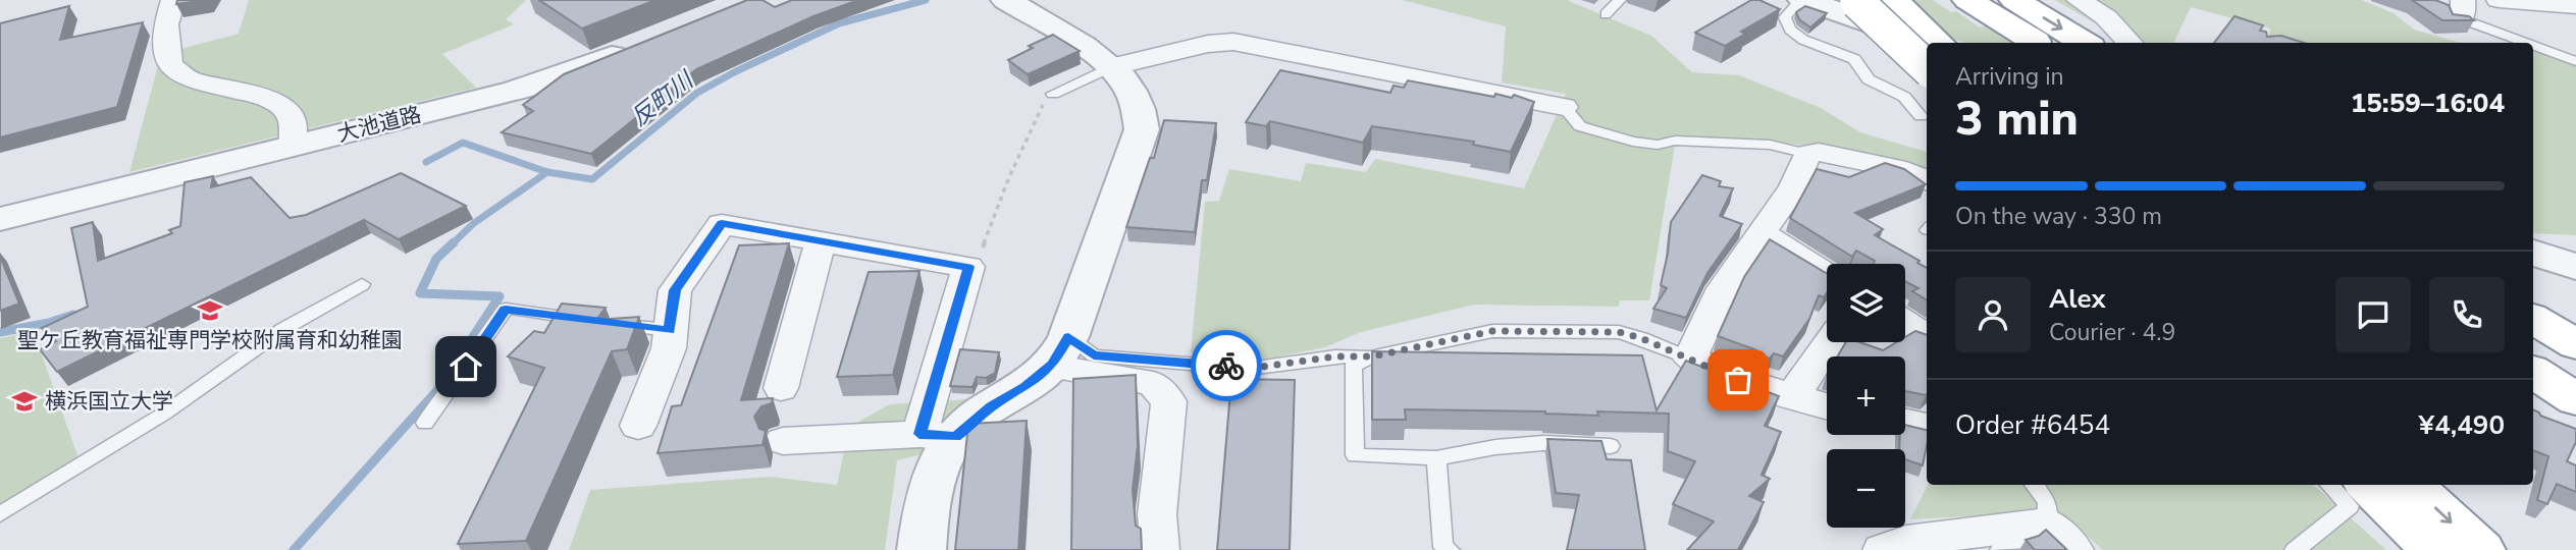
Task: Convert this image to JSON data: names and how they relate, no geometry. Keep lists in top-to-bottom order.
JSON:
{
  "streets": {
    "street": ["大池道路"]
  },
  "water": ["反町川"],
  "places": {
    "school or university": ["聖ケ丘教育福祉専門学校附属育和幼稚園", "横浜国立大学"]
  },
  "page": {
    "heading": ["3 min", "Arriving in", "15:59–16:04"],
    "panel": [
      "Alex",
      "Courier · 4.9",
      "Order #6454",
      "¥4,490"
    ],
    "bar": "On the way · 330 m",
    "map_buttons": ["+", "−"]
  }
}
